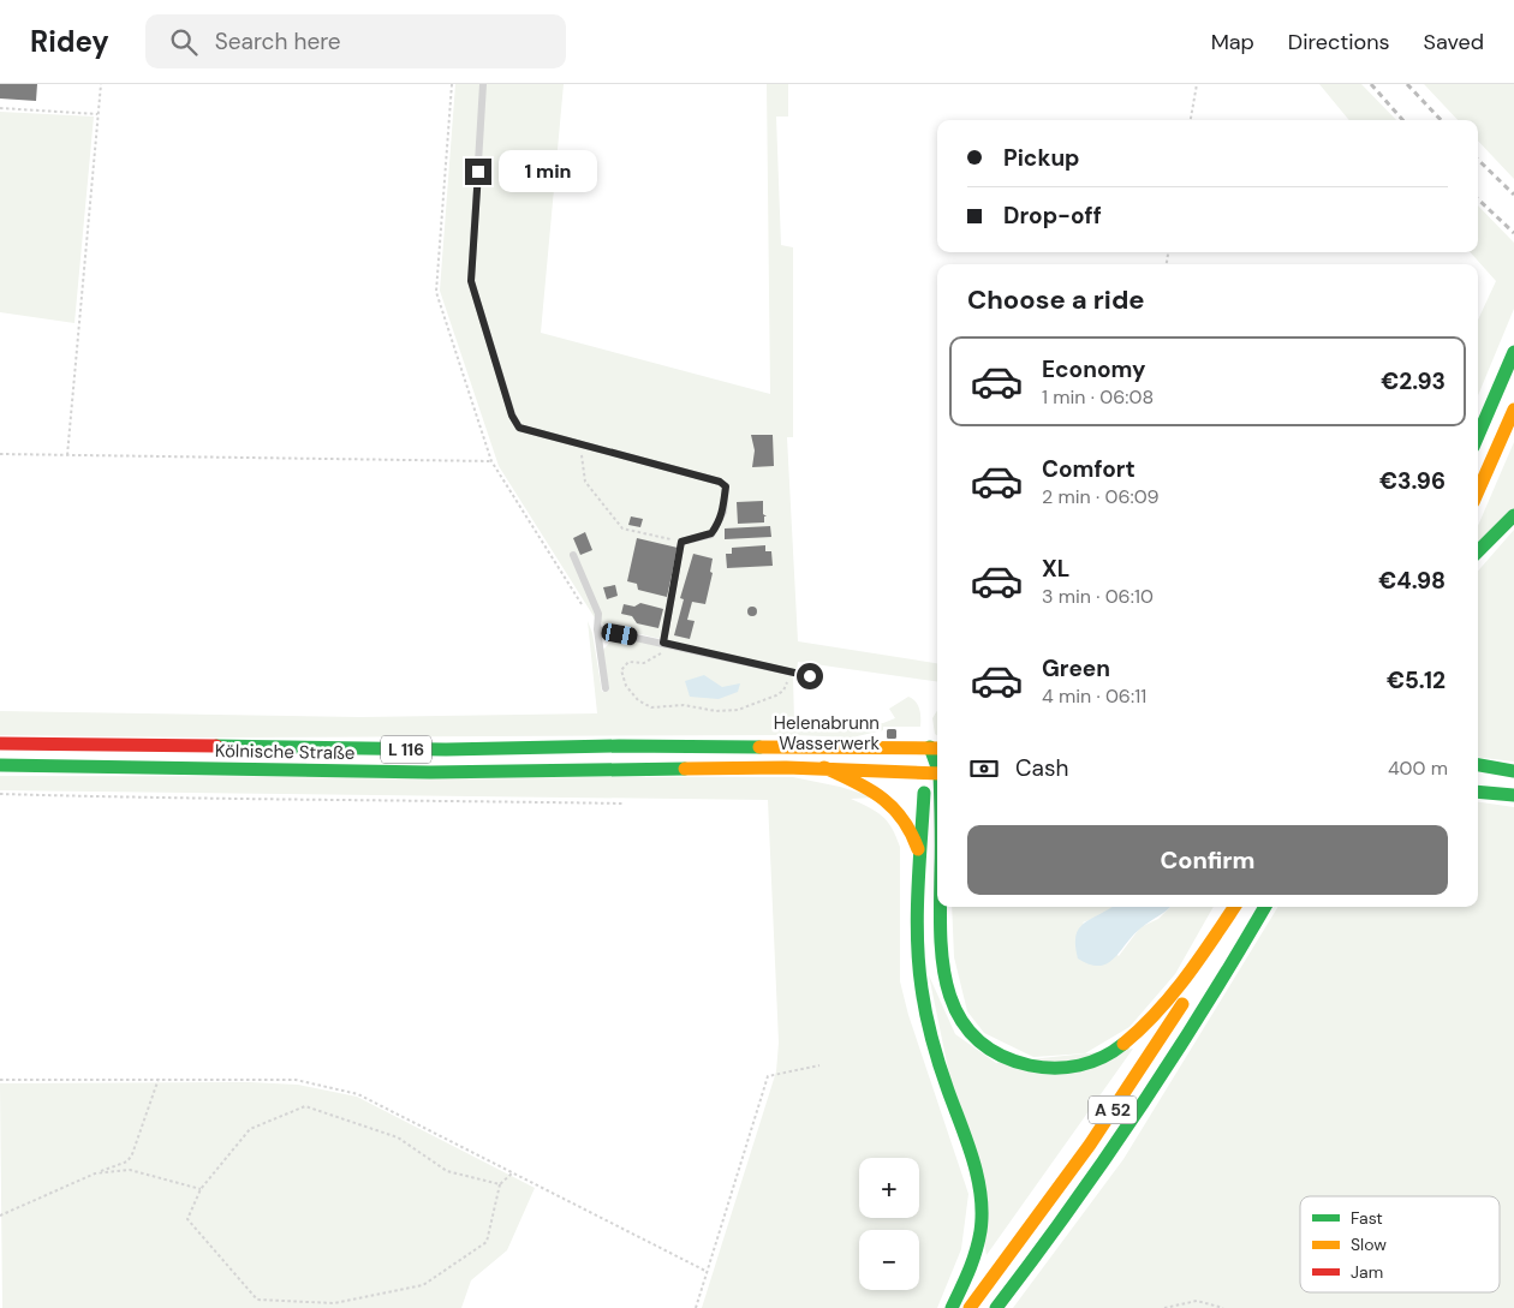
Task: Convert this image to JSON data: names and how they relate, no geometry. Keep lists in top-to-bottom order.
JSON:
{
  "streets": {
    "main road": ["L 116", "Kölnische Straße", "A 52"]
  },
  "crossings": [
    ["L 116", "Kölnische Straße"]
  ],
  "places": {
    "transit": ["Helenabrunn Wasserwerk"]
  },
  "legend": ["Fast", "Slow", "Jam"],
  "page": {
    "header": "Ridey",
    "search": "Search here",
    "nav": ["Map", "Directions", "Saved"],
    "banner": ["Pickup", "Drop-off"],
    "bubble": "1 min",
    "heading": "Choose a ride",
    "list": [
      {
        "name": "Economy",
        "note": "1 min · 06:08",
        "value": "€2.93"
      },
      {
        "name": "Comfort",
        "note": "2 min · 06:09",
        "value": "€3.96"
      },
      {
        "name": "XL",
        "note": "3 min · 06:10",
        "value": "€4.98"
      },
      {
        "name": "Green",
        "note": "4 min · 06:11",
        "value": "€5.12"
      }
    ],
    "pay": ["Cash", "400 m"],
    "buttons": "Confirm",
    "map_buttons": ["+", "−"]
  }
}
